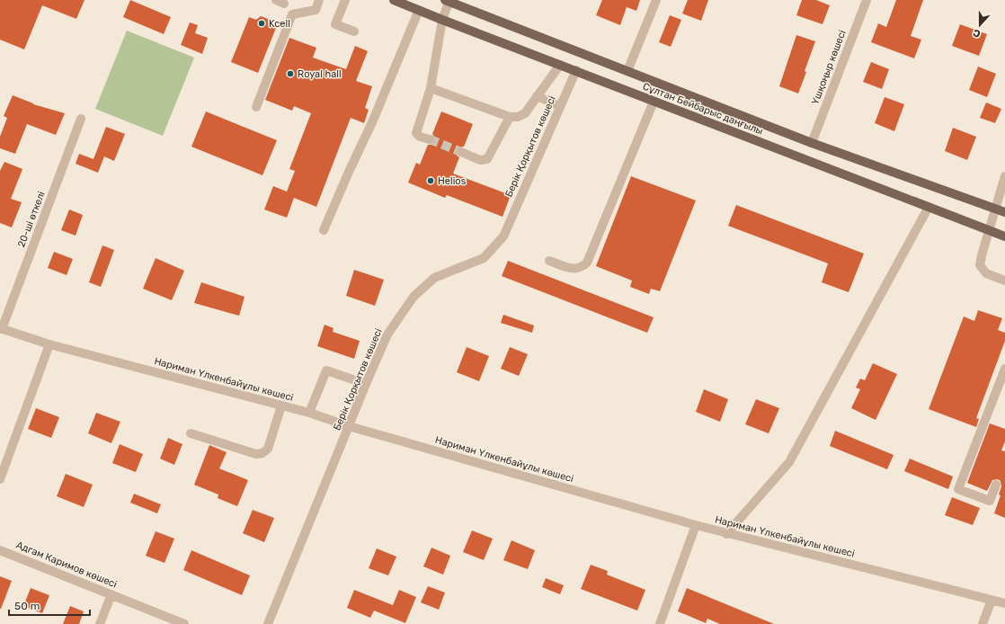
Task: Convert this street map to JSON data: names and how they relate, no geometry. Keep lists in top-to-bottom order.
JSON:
{
  "streets": {
    "main road": ["Сұлтан Бейбарыс даңғылы"],
    "street": [
      "Үшқоңыр көшесі",
      "Берік Қорқытов көшесі",
      "20-ші өткелі",
      "Нариман Үлкенбайұлы көшесі",
      "Адгам Каримов көшесі"
    ]
  },
  "crossings": [
    ["Үшқоңыр көшесі", "Сұлтан Бейбарыс даңғылы"],
    ["Сұлтан Бейбарыс даңғылы", "Берік Қорқытов көшесі"],
    ["Берік Қорқытов көшесі", "Нариман Үлкенбайұлы көшесі"],
    ["20-ші өткелі", "Нариман Үлкенбайұлы көшесі"]
  ],
  "places": ["Kcell", "Royal hall", "Helios"],
  "scale_bar": "50 m",
  "north": "bottom"
}
